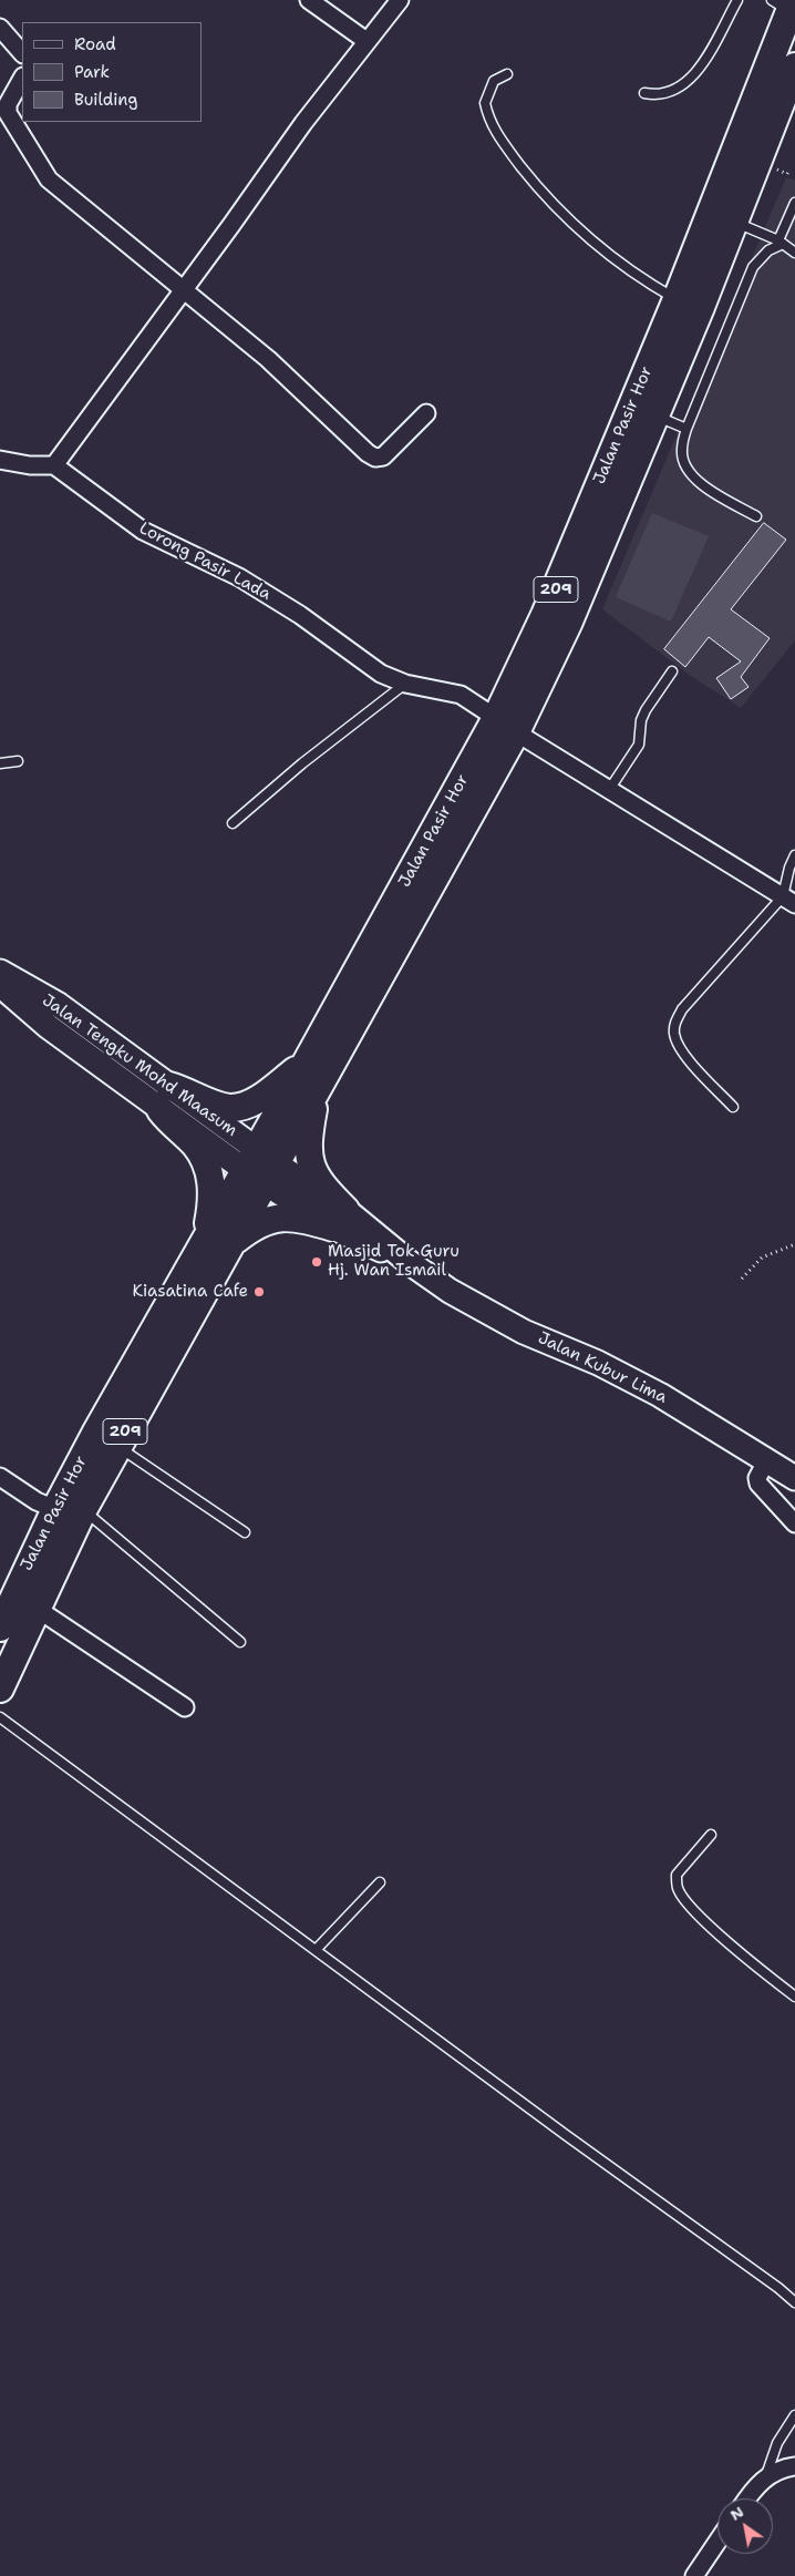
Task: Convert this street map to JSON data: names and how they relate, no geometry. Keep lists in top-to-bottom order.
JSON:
{
  "streets": {
    "main road": [
      "Jalan Pasir Hor",
      "209",
      "Jalan Tengku Mohd Maasum",
      "Jalan Kubur Lima"
    ],
    "street": ["Lorong Pasir Lada"]
  },
  "crossings": [
    ["Jalan Pasir Hor", "Lorong Pasir Lada"],
    ["Jalan Pasir Hor", "Jalan Tengku Mohd Maasum"],
    ["Jalan Pasir Hor", "Jalan Kubur Lima"],
    ["Jalan Tengku Mohd Maasum", "Jalan Kubur Lima"]
  ],
  "places": ["Masjid Tok Guru Hj. Wan Ismail", "Kiasatina Cafe"],
  "legend": ["Road", "Park", "Building"],
  "north": "top left"
}
